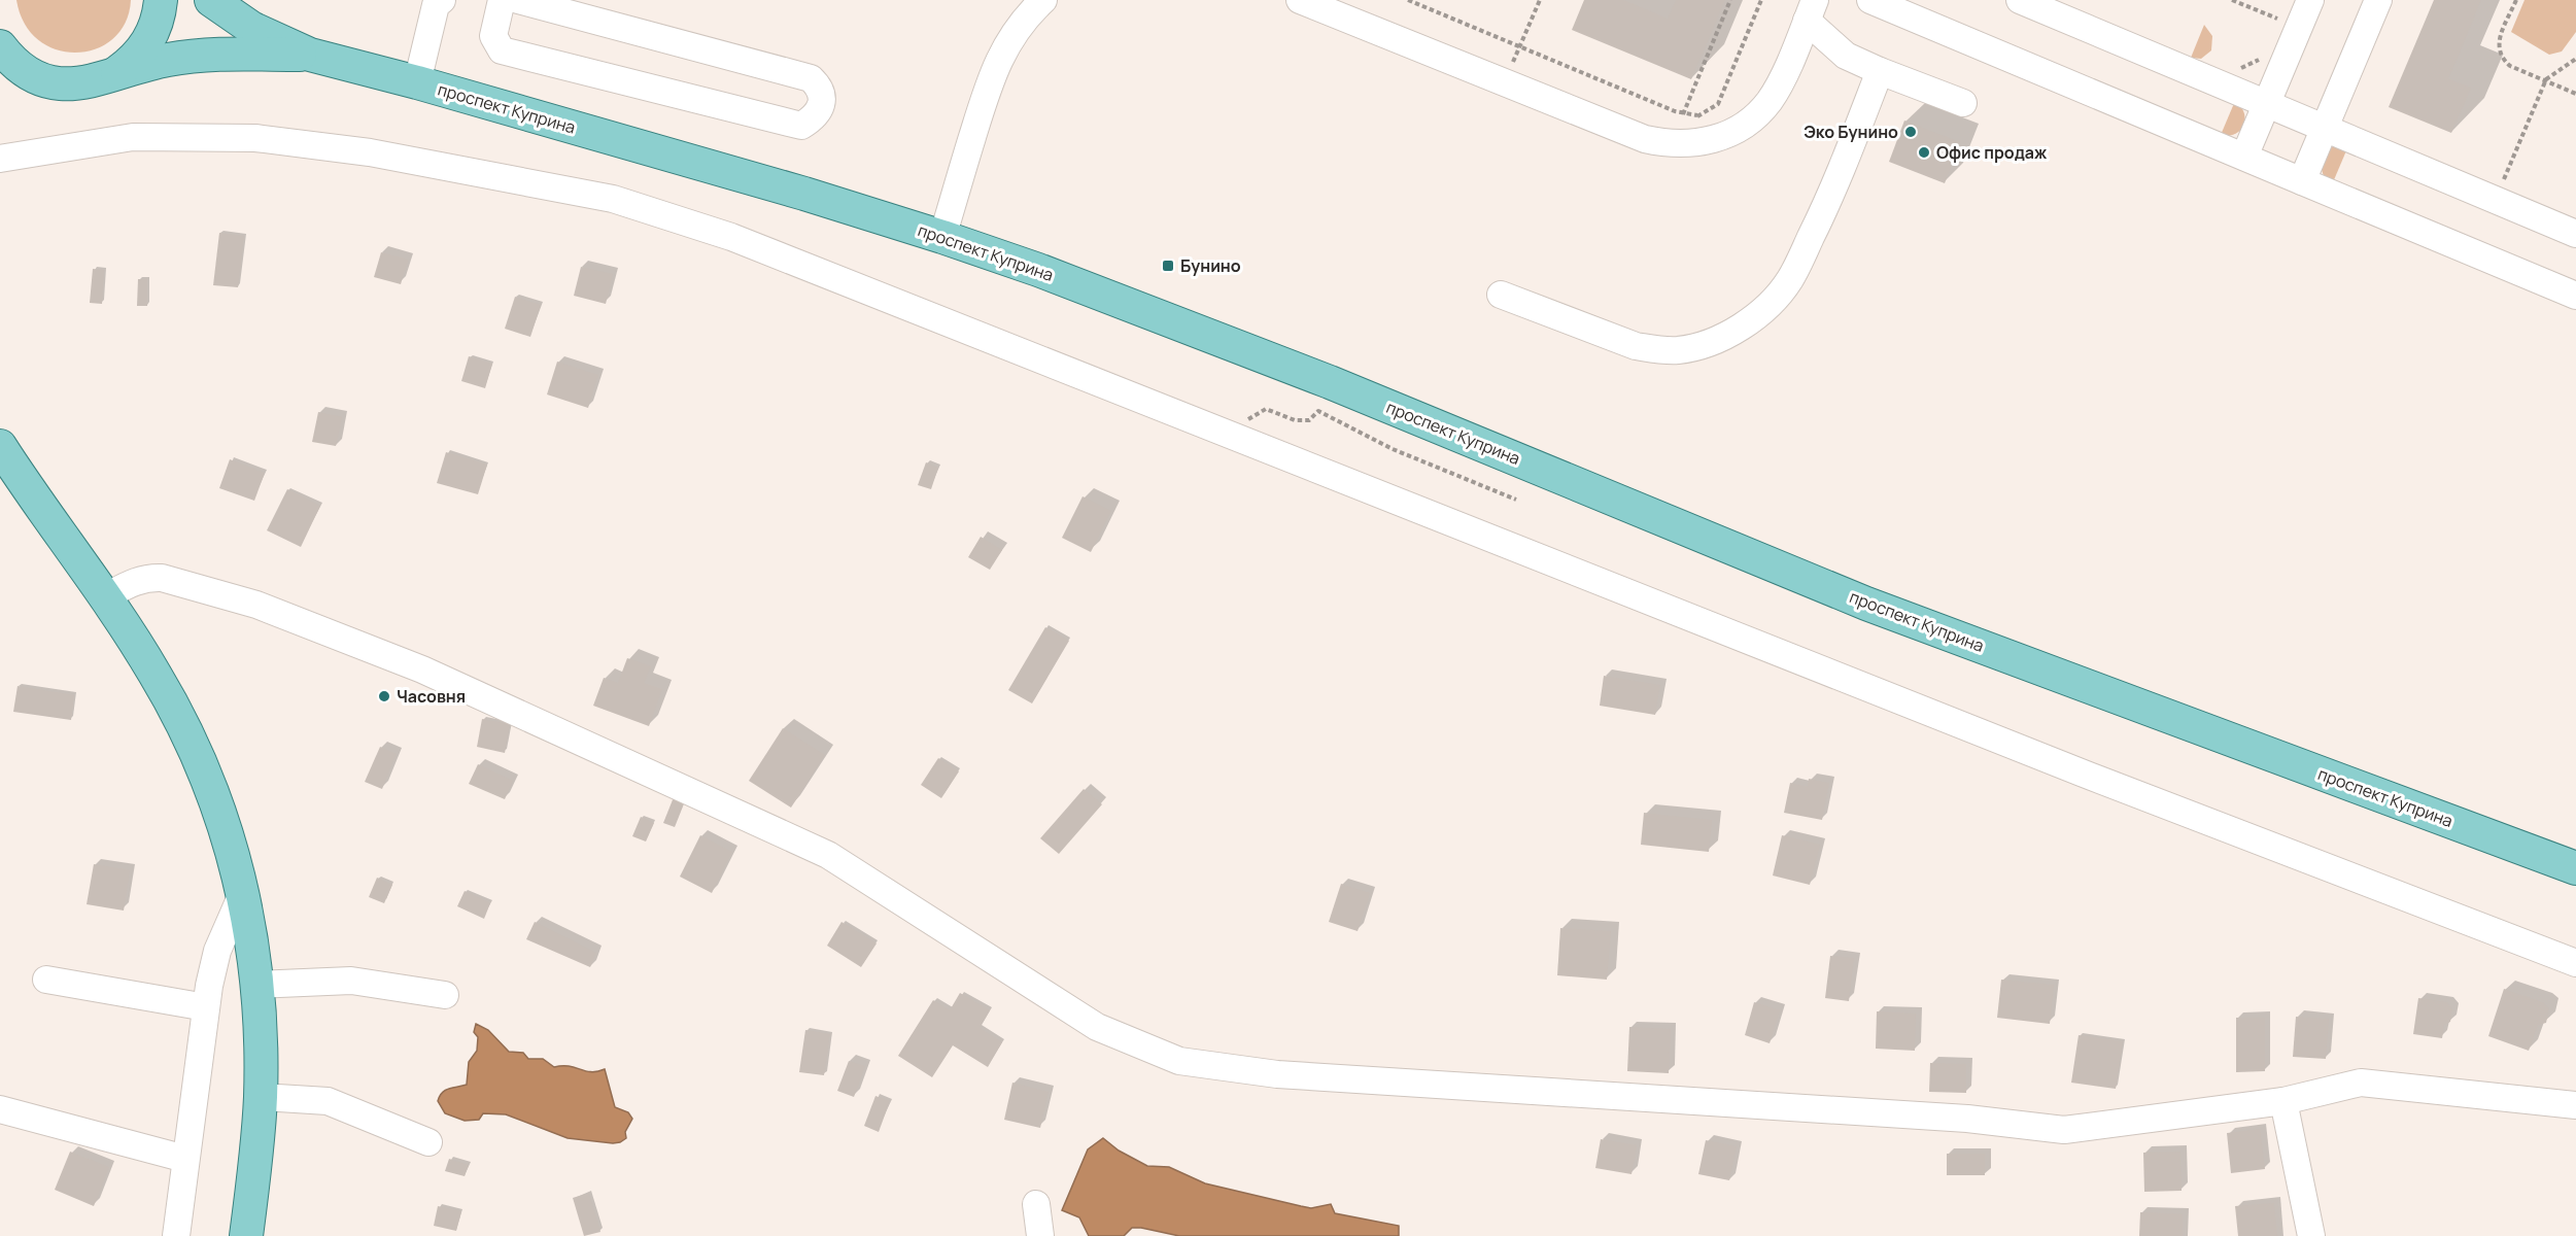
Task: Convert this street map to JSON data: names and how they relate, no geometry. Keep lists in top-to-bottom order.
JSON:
{
  "streets": {
    "main road": ["проспект Куприна"]
  },
  "places": {
    "other": ["Эко Бунино", "Офис продаж", "Часовня"],
    "transit": ["Бунино"]
  }
}
